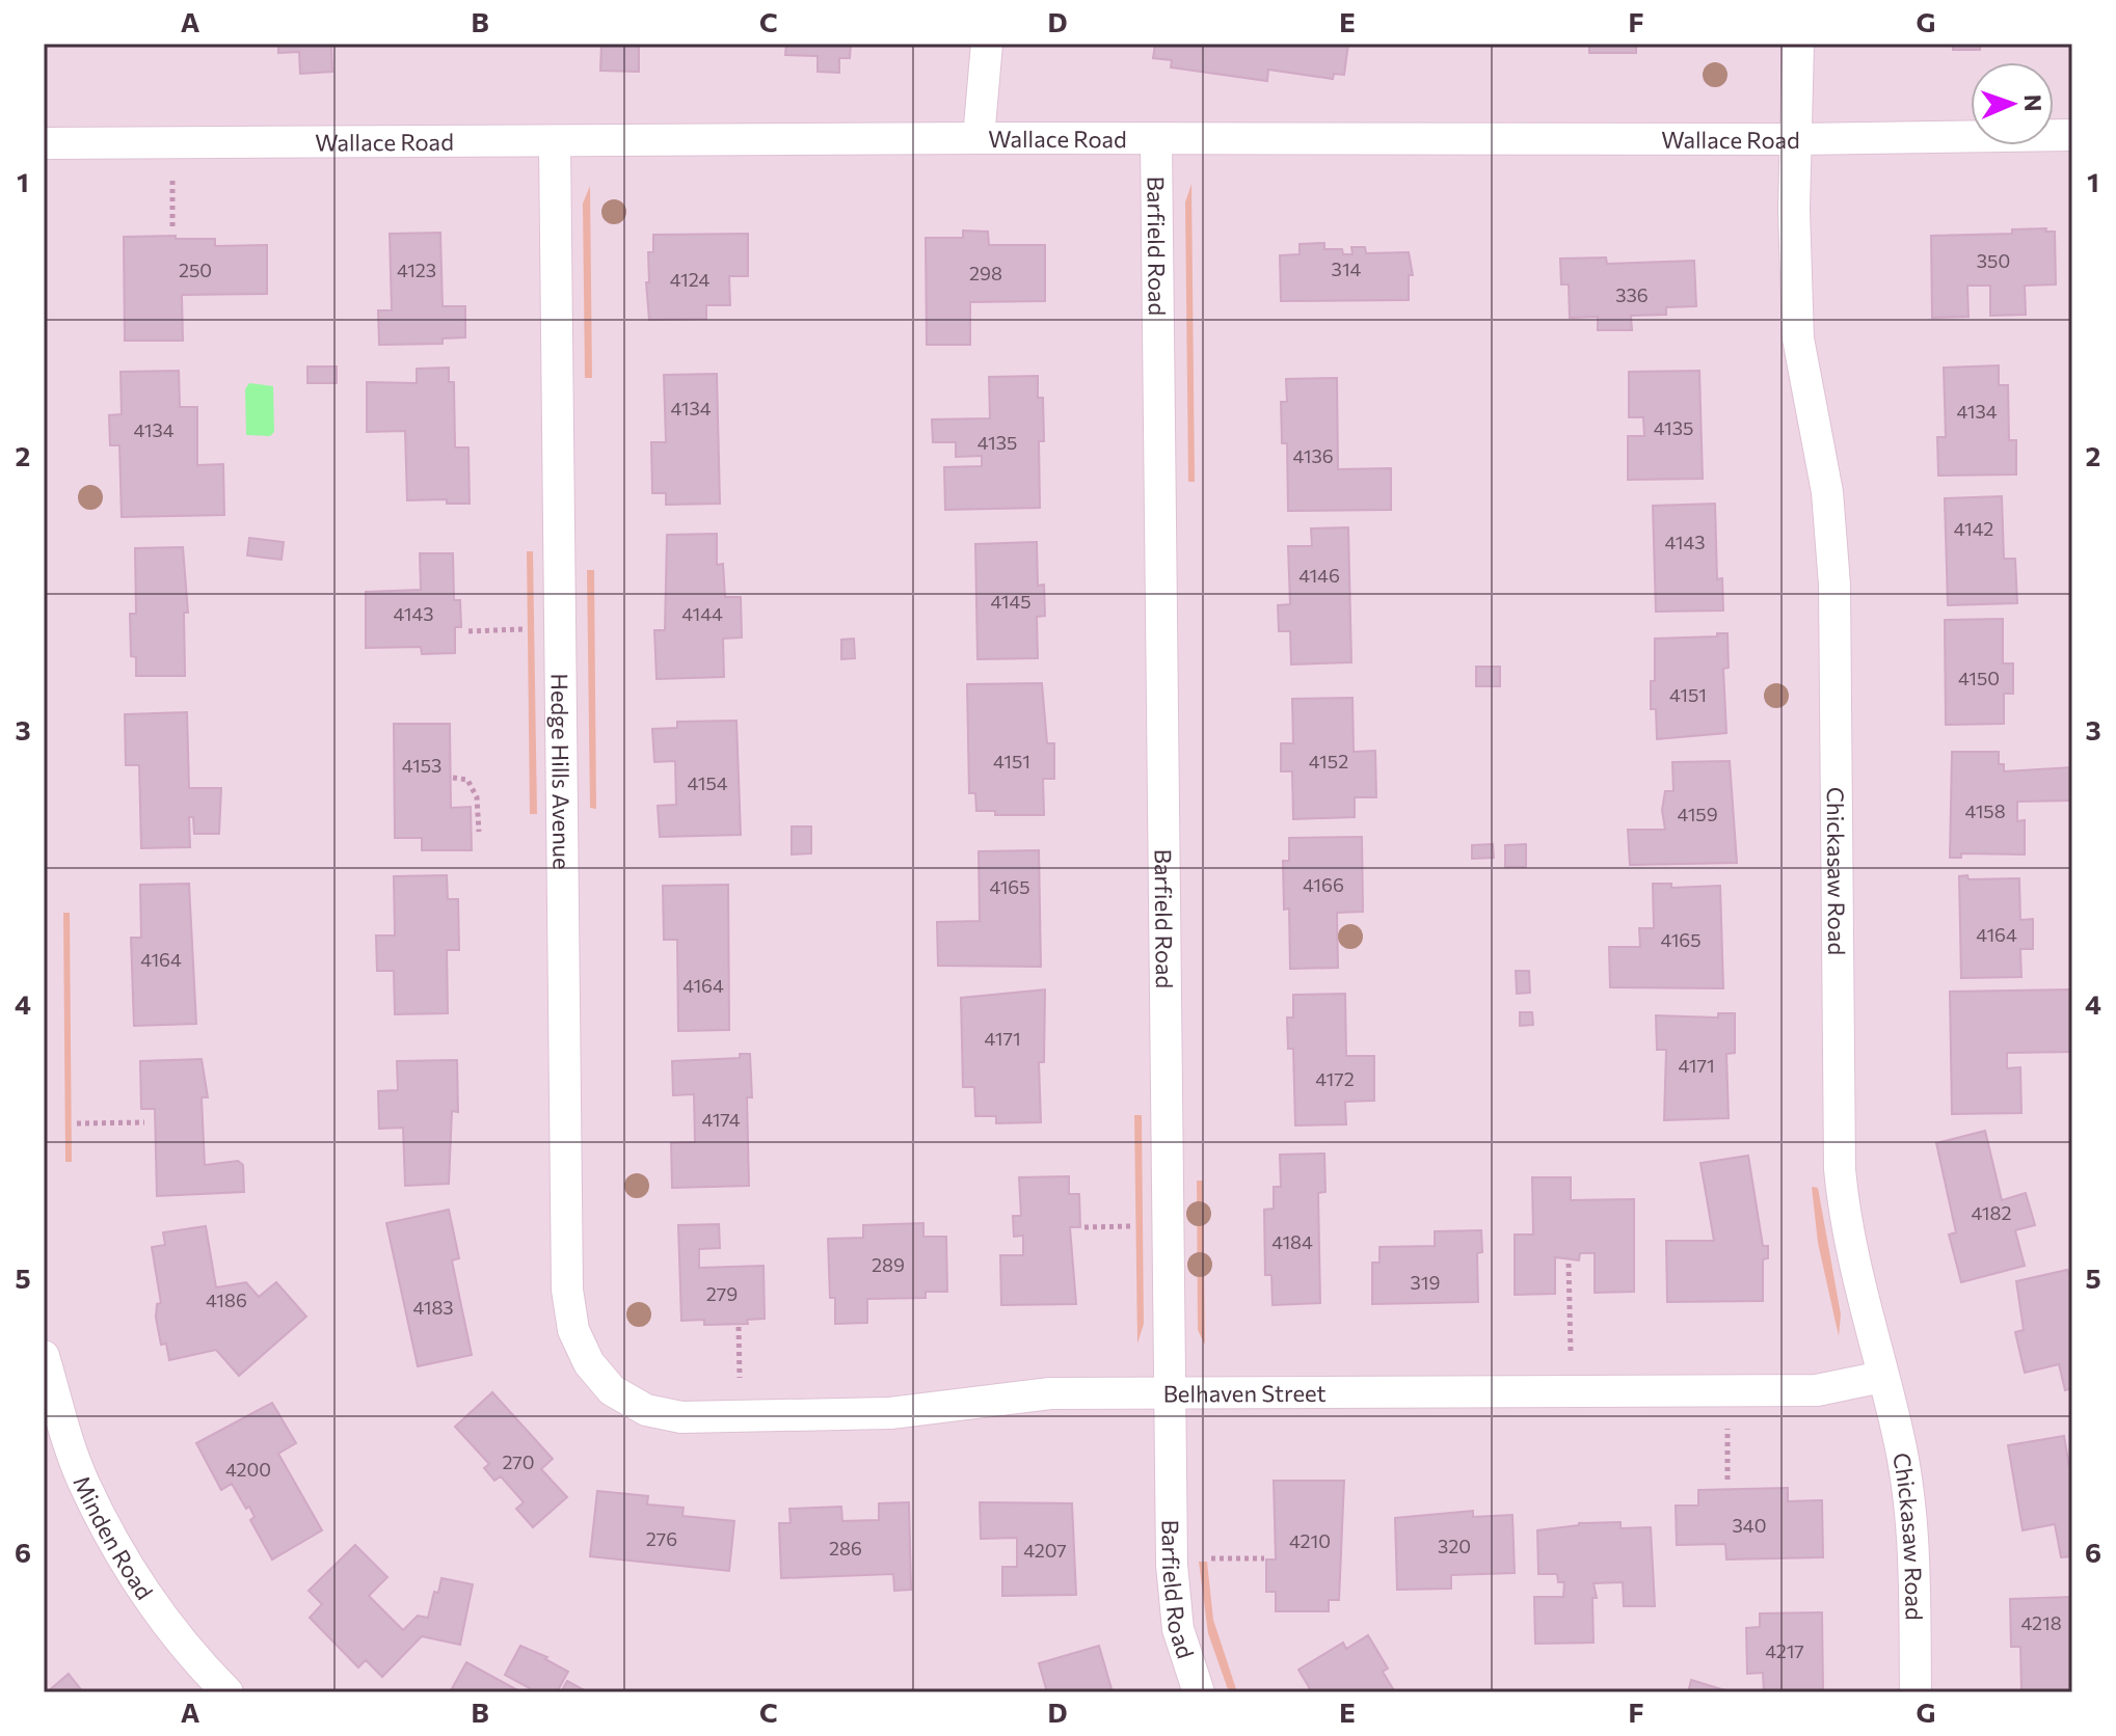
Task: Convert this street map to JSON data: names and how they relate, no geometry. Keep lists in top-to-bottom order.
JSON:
{
  "streets": {
    "street": [
      "Wallace Road",
      "Barfield Road",
      "Hedge Hills Avenue",
      "Chickasaw Road",
      "Belhaven Street",
      "Minden Road"
    ]
  },
  "crossings": [
    ["Wallace Road", "Barfield Road"],
    ["Wallace Road", "Hedge Hills Avenue"],
    ["Wallace Road", "Chickasaw Road"],
    ["Barfield Road", "Belhaven Street"],
    ["Hedge Hills Avenue", "Belhaven Street"],
    ["Chickasaw Road", "Belhaven Street"]
  ],
  "house_numbers": [
    "350",
    "314",
    "250",
    "4123",
    "298",
    "4124",
    "336",
    "4134",
    "4134",
    "4135",
    "4134",
    "4135",
    "4136",
    "4142",
    "4143",
    "4146",
    "4145",
    "4143",
    "4144",
    "4150",
    "4151",
    "4151",
    "4152",
    "4153",
    "4154",
    "4158",
    "4159",
    "4166",
    "4165",
    "4164",
    "4165",
    "4164",
    "4164",
    "4171",
    "4171",
    "4172",
    "4174",
    "4182",
    "4184",
    "289",
    "319",
    "279",
    "4186",
    "4183",
    "270",
    "4200",
    "340",
    "276",
    "4210",
    "320",
    "286",
    "4207",
    "4218",
    "4217"
  ],
  "north": "right",
  "grid": {
    "columns": [
      "A",
      "B",
      "C",
      "D",
      "E",
      "F",
      "G"
    ],
    "rows": [
      "1",
      "2",
      "3",
      "4",
      "5",
      "6"
    ]
  }
}
